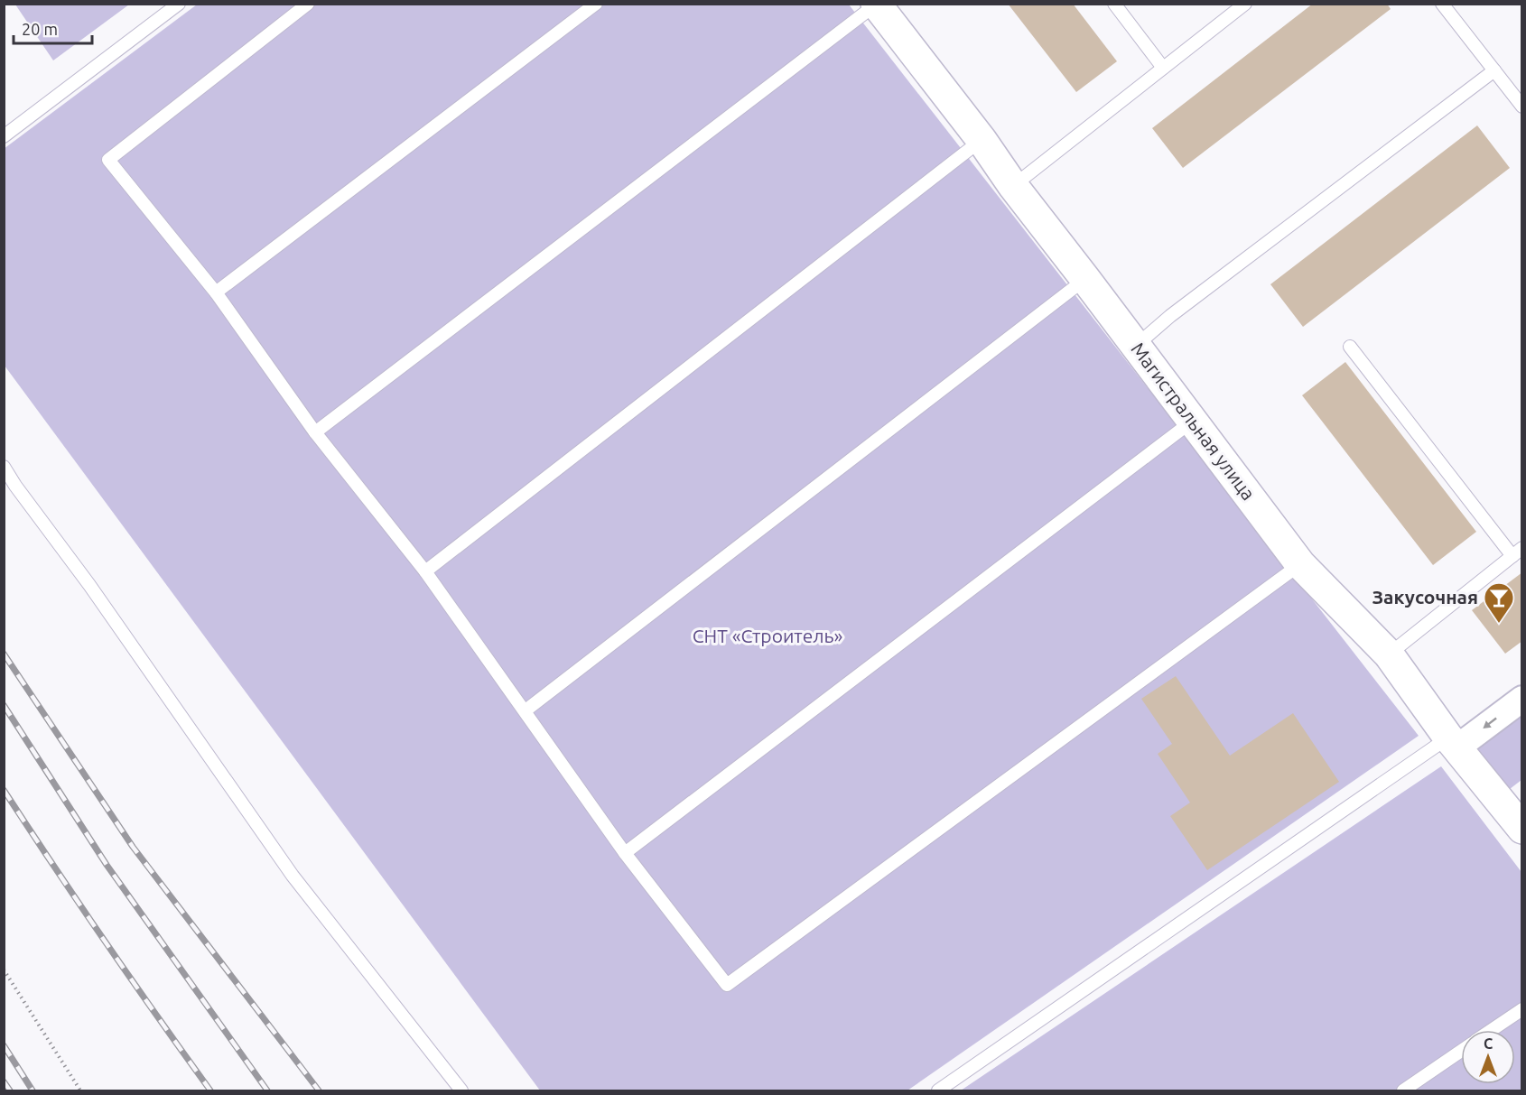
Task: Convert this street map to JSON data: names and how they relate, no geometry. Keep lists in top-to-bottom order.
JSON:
{
  "streets": {
    "street": ["Магистральная улица"]
  },
  "parks": ["СНТ «Строитель»"],
  "places": {
    "bar": ["Закусочная"]
  },
  "scale_bar": "20 m",
  "north": "top"
}
